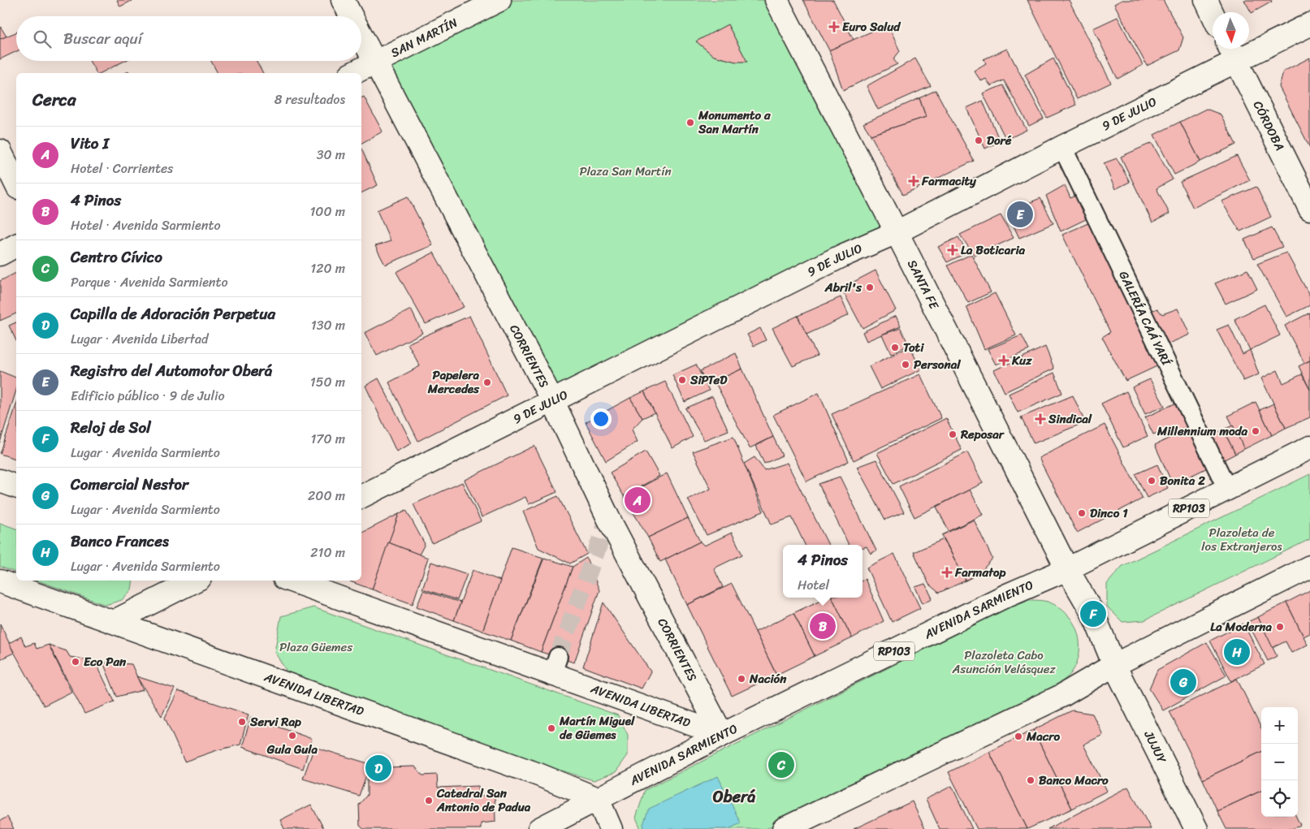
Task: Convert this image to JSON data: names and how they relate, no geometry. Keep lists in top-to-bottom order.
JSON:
{
  "streets": {
    "street": [
      "SAN MARTÍN",
      "9 DE JULIO",
      "CÓRDOBA",
      "SANTA FE",
      "GALERÍA CAÁ YARÍ",
      "CORRIENTES",
      "RP103",
      "AVENIDA SARMIENTO",
      "AVENIDA LIBERTAD",
      "JUJUY"
    ]
  },
  "crossings": [
    ["SAN MARTÍN", "CORRIENTES"],
    ["9 DE JULIO", "CÓRDOBA"],
    ["9 DE JULIO", "SANTA FE"],
    ["9 DE JULIO", "GALERÍA CAÁ YARÍ"],
    ["9 DE JULIO", "CORRIENTES"],
    ["SANTA FE", "AVENIDA SARMIENTO"],
    ["SANTA FE", "JUJUY"],
    ["GALERÍA CAÁ YARÍ", "AVENIDA SARMIENTO"],
    ["CORRIENTES", "AVENIDA SARMIENTO"],
    ["CORRIENTES", "AVENIDA LIBERTAD"],
    ["AVENIDA SARMIENTO", "AVENIDA LIBERTAD"]
  ],
  "districts": ["Oberá"],
  "parks": [
    "Plaza San Martín",
    "Plazoleta de los Extranjeros",
    "Plaza Güemes",
    "Plazoleta Cabo Asunción Velásquez"
  ],
  "places": {
    "health": [
      "Euro Salud",
      "Farmacity",
      "La Boticaria",
      "Kuz",
      "Sindical",
      "Farmatop"
    ],
    "other": [
      "Monumento a San Martín",
      "Doré",
      "Abril's",
      "Toti",
      "Personal",
      "SiPTeD",
      "Papelera Mercedes",
      "Millennium moda",
      "Reposar",
      "Bonita 2",
      "Dinco 1",
      "La Moderna",
      "Eco Pan",
      "Nación",
      "Servi Rap",
      "Martín Miguel de Güemes",
      "Gula Gula",
      "Macro",
      "Banco Macro",
      "Catedral San Antonio de Padua"
    ]
  },
  "north": "bottom",
  "page": {
    "search": "Buscar aquí",
    "heading": ["Cerca", "8 resultados"],
    "list": [
      {
        "mark": "A",
        "name": "Vito I",
        "note": "Hotel · Corrientes",
        "value": "30 m"
      },
      {
        "mark": "B",
        "name": "4 Pinos",
        "note": "Hotel · Avenida Sarmiento",
        "value": "100 m"
      },
      {
        "mark": "C",
        "name": "Centro Cívico",
        "note": "Parque · Avenida Sarmiento",
        "value": "120 m"
      },
      {
        "mark": "D",
        "name": "Capilla de Adoración Perpetua",
        "note": "Lugar · Avenida Libertad",
        "value": "130 m"
      },
      {
        "mark": "E",
        "name": "Registro del Automotor Oberá",
        "note": "Edificio público · 9 de Julio",
        "value": "150 m"
      },
      {
        "mark": "F",
        "name": "Reloj de Sol",
        "note": "Lugar · Avenida Sarmiento",
        "value": "170 m"
      },
      {
        "mark": "G",
        "name": "Comercial Nestor",
        "note": "Lugar · Avenida Sarmiento",
        "value": "200 m"
      },
      {
        "mark": "H",
        "name": "Banco Frances",
        "note": "Lugar · Avenida Sarmiento",
        "value": "210 m"
      }
    ],
    "pins": [
      "E",
      "A",
      "F",
      "B",
      "H",
      "G",
      "C",
      "D"
    ],
    "popup": ["4 Pinos", "Hotel"],
    "map_buttons": ["+", "−"]
  }
}
